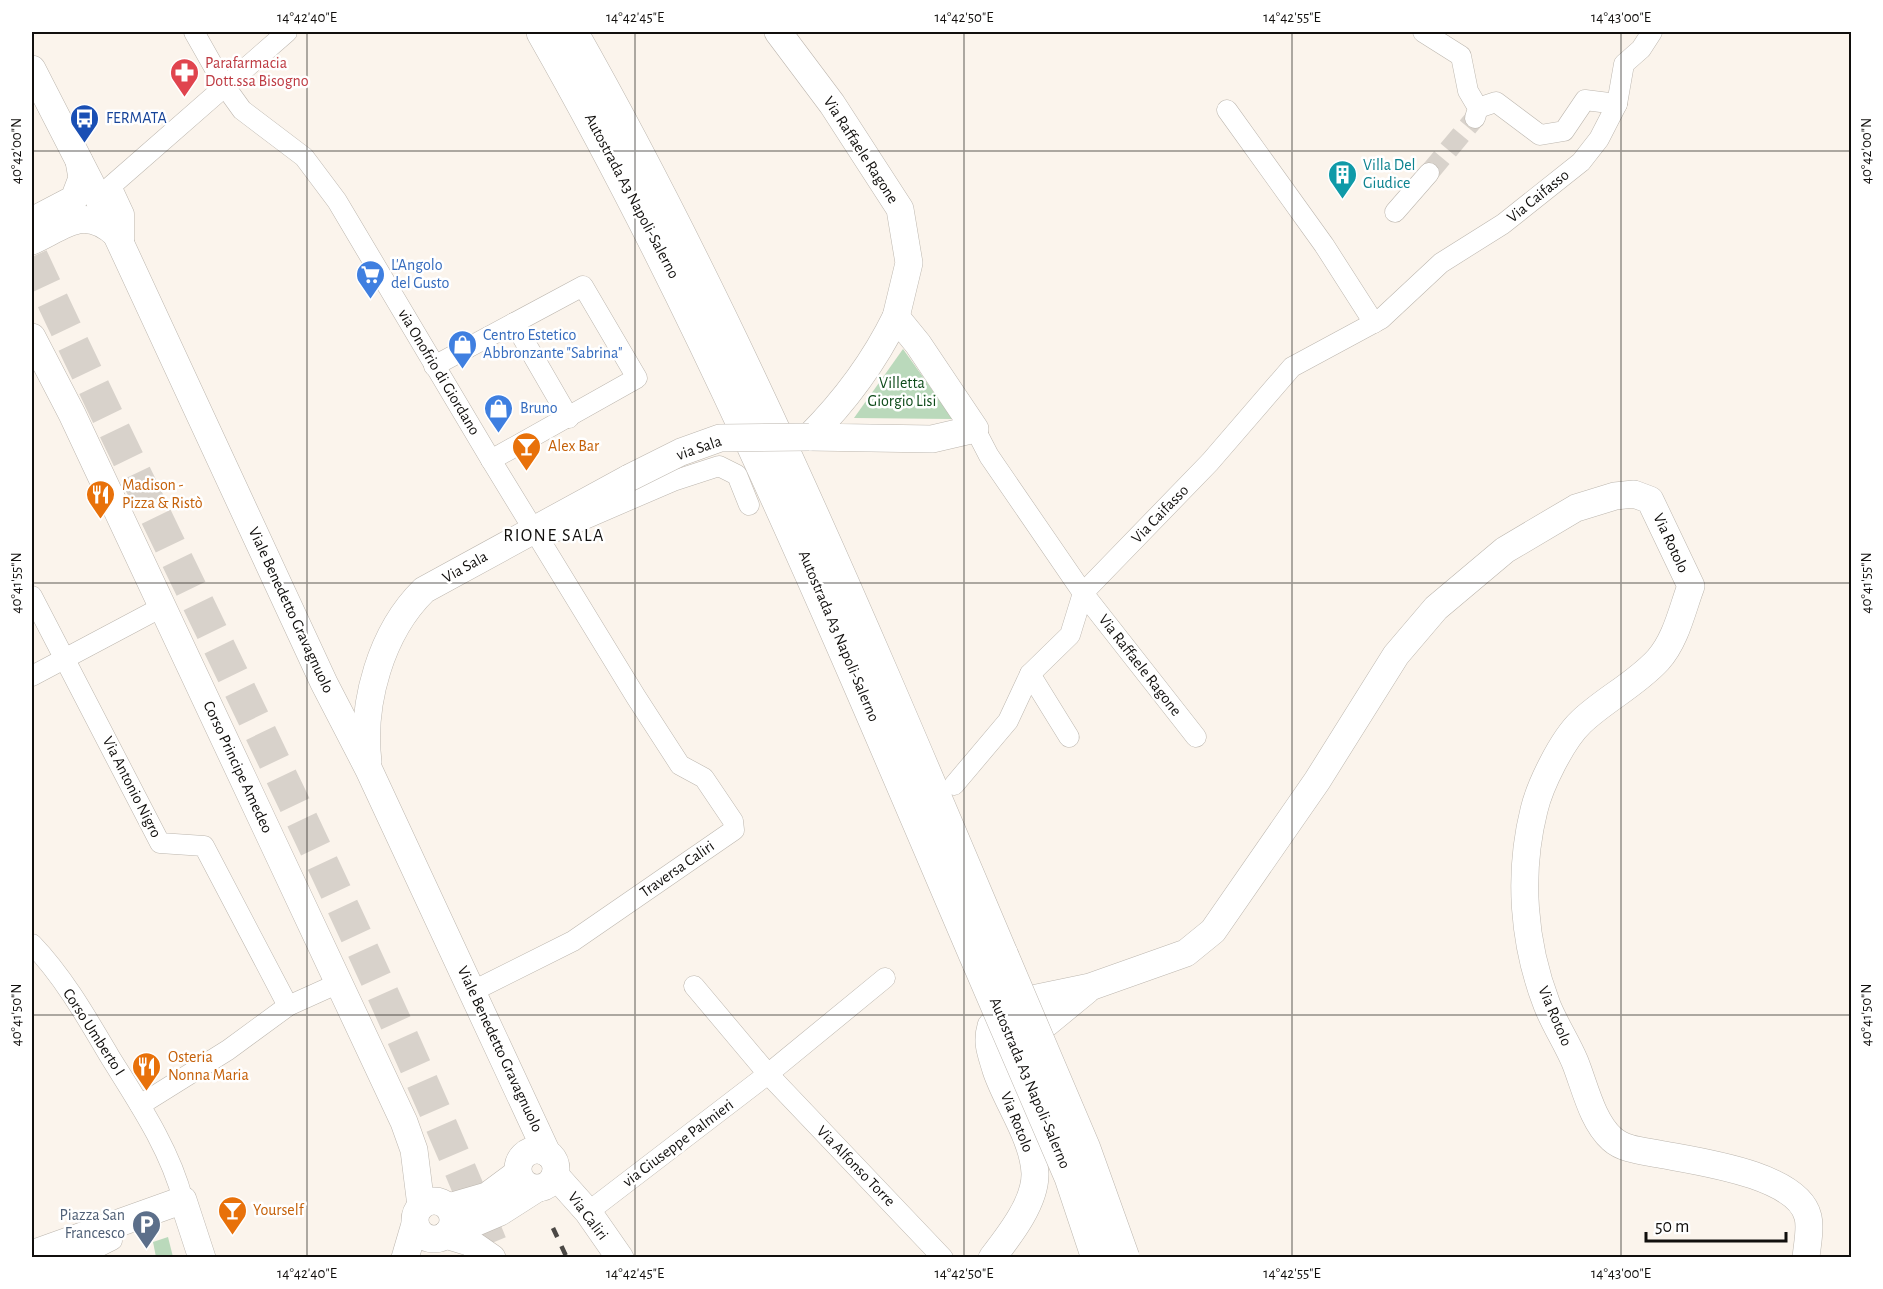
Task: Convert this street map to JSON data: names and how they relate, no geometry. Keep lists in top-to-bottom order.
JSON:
{
  "streets": {
    "highway": ["Autostrada A3 Napoli-Salerno"],
    "street": [
      "Via Raffaele Ragone",
      "Via Caifasso",
      "via Onofrio di Giordano",
      "via Sala",
      "Via Rotolo",
      "Via Sala",
      "Viale Benedetto Gravagnuolo",
      "Corso Principe Amedeo",
      "Via Antonio Nigro",
      "Traversa Caliri",
      "Corso Umberto I",
      "via Giuseppe Palmieri",
      "Via Alfonso Torre",
      "Via Caliri"
    ]
  },
  "crossings": [
    ["Via Raffaele Ragone", "Via Caifasso"],
    ["Via Raffaele Ragone", "via Sala"],
    ["via Onofrio di Giordano", "Via Sala"],
    ["via Onofrio di Giordano", "Traversa Caliri"],
    ["via Sala", "Via Sala"],
    ["Via Sala", "Viale Benedetto Gravagnuolo"],
    ["Viale Benedetto Gravagnuolo", "Corso Principe Amedeo"],
    ["Viale Benedetto Gravagnuolo", "Traversa Caliri"],
    ["Viale Benedetto Gravagnuolo", "Via Caliri"],
    ["Corso Principe Amedeo", "Via Caliri"],
    ["via Giuseppe Palmieri", "Via Alfonso Torre"],
    ["via Giuseppe Palmieri", "Via Caliri"]
  ],
  "districts": ["RIONE SALA"],
  "parks": ["Villetta Giorgio Lisi"],
  "places": {
    "pharmacy": ["Parafarmacia Dott.ssa Bisogno"],
    "bus stop": ["FERMATA"],
    "building": ["Villa Del Giudice"],
    "supermarket": ["L'Angolo del Gusto"],
    "shop": ["Centro Estetico Abbronzante \"Sabrina\"", "Bruno"],
    "bar": ["Alex Bar", "Yourself"],
    "restaurant": ["Madison - Pizza & Ristò", "Osteria Nonna Maria"],
    "parking": ["Piazza San Francesco"]
  },
  "scale_bar": "50 m",
  "coordinates": [
    "14°42'40\"E",
    "14°42'45\"E",
    "14°42'50\"E",
    "14°42'55\"E",
    "14°43'00\"E",
    "40°42'00\"N",
    "40°41'55\"N",
    "40°41'50\"N"
  ]
}
